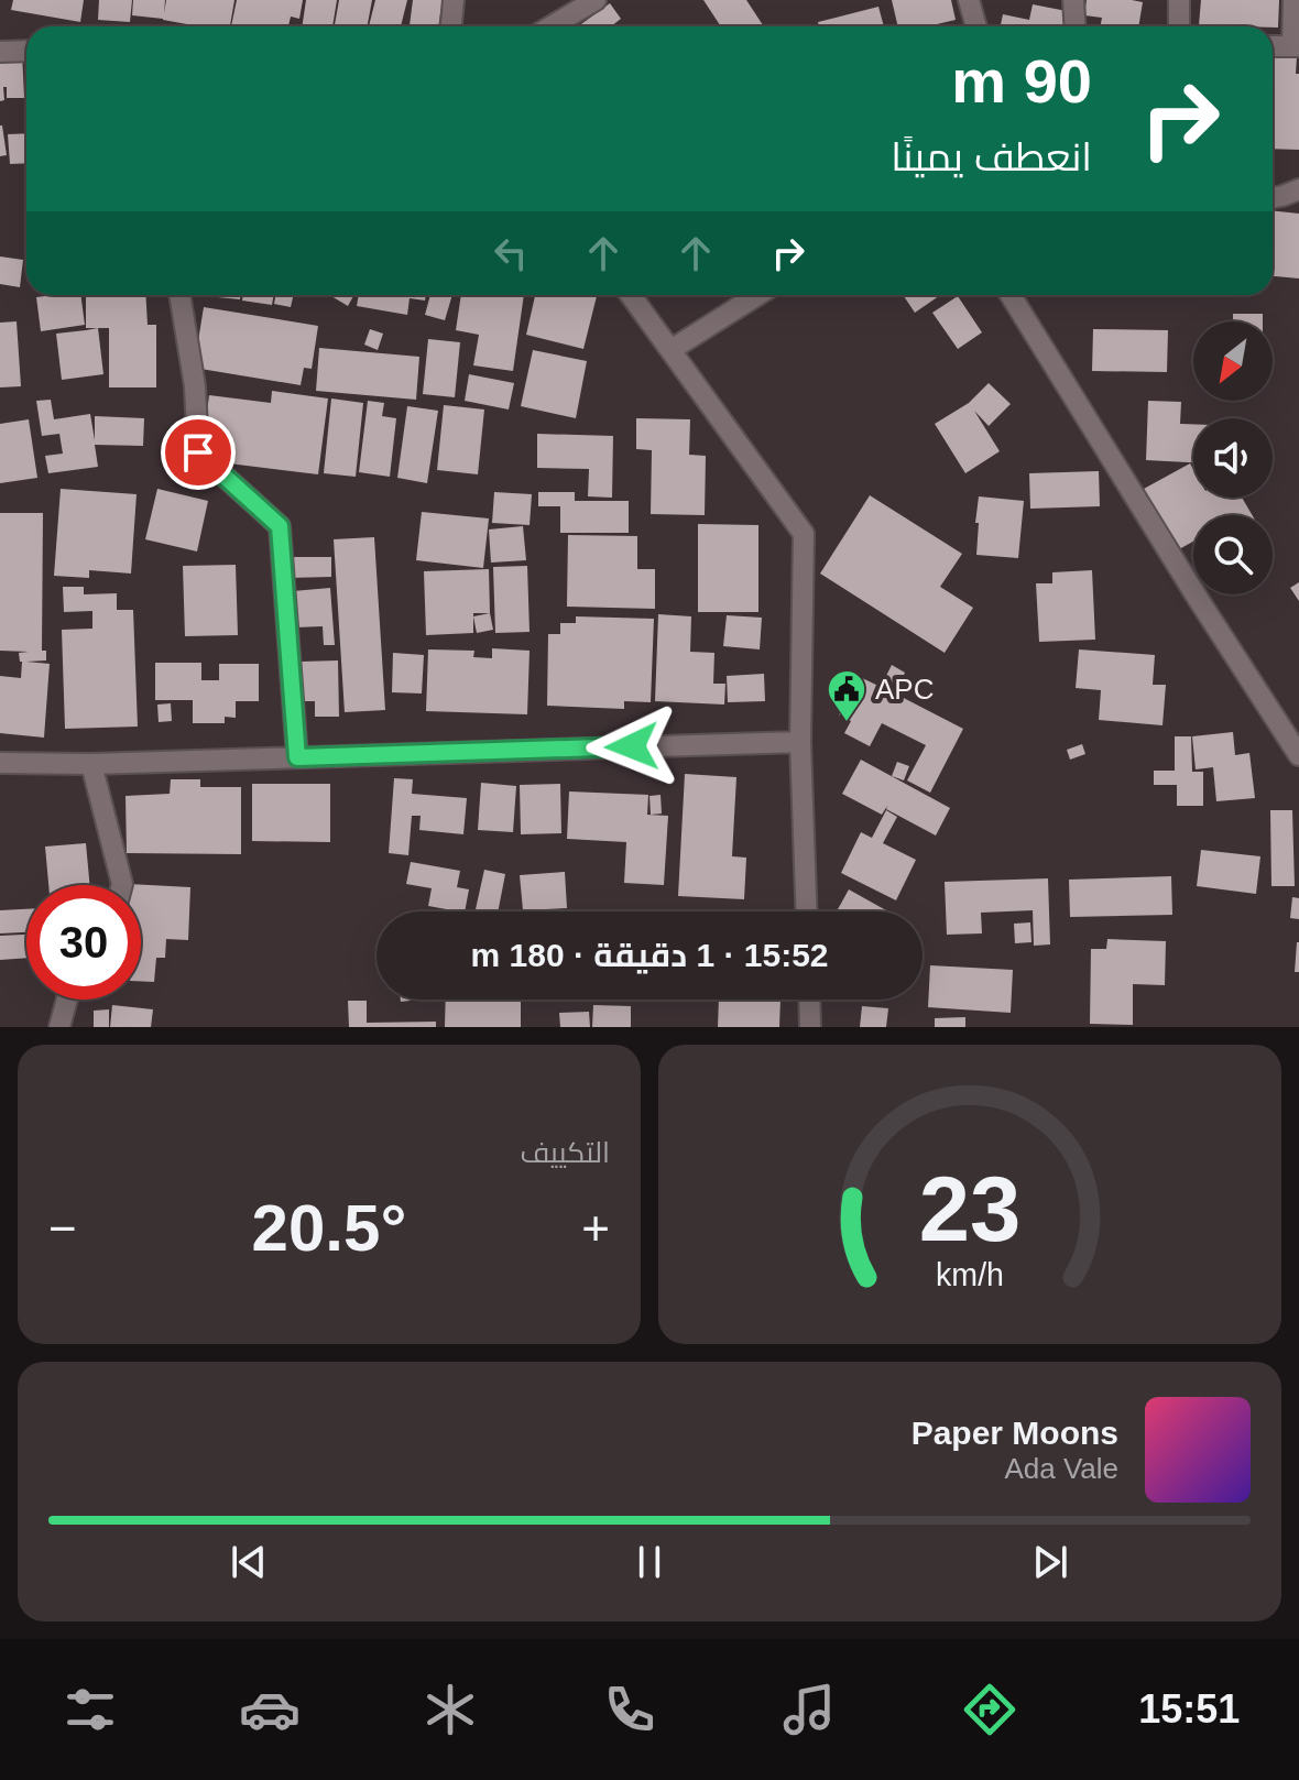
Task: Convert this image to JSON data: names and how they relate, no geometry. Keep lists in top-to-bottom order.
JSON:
{
  "places": {
    "public building": ["APC"]
  },
  "north": "bottom left",
  "page": {
    "turn": ["90 m", "انعطف يمينًا"],
    "limit": "30",
    "trip": "15:52 · 1 دقيقة · 180 m",
    "tile": "التكييف",
    "heat": ["−", "20.5°", "+"],
    "song": ["Paper Moons", "Ada Vale"],
    "tabs": "15:51",
    "gauge": ["23", "km/h"]
  }
}
